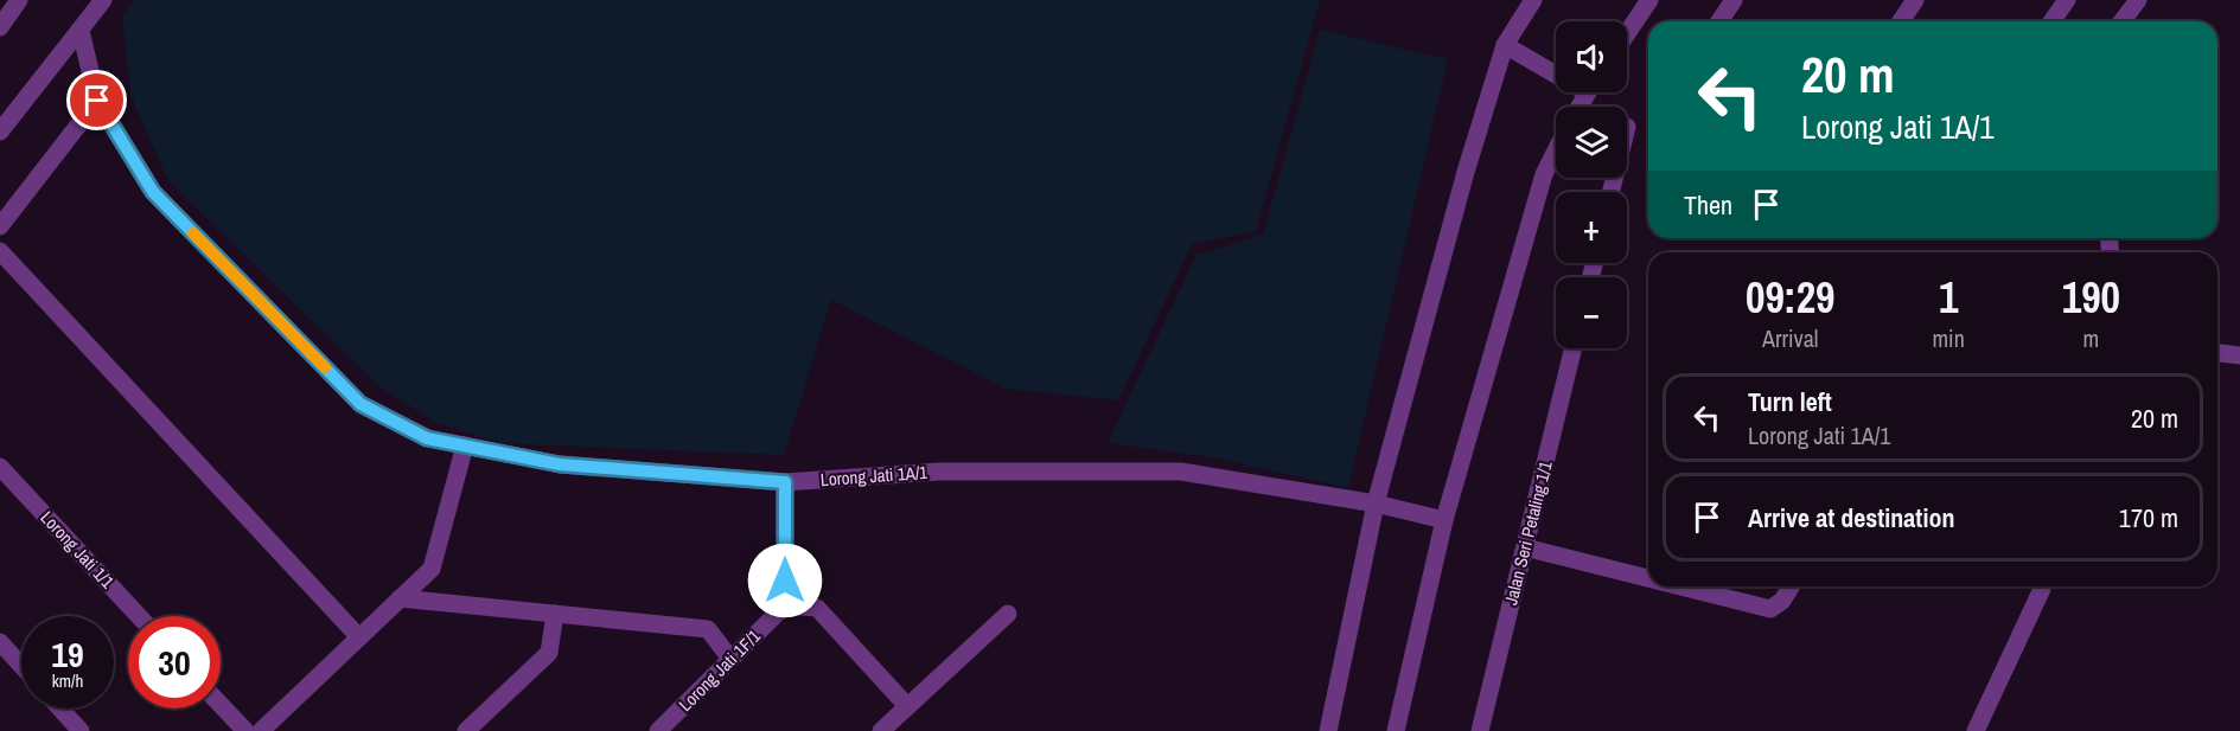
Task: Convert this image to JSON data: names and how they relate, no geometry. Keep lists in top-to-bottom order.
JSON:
{
  "streets": {
    "street": [
      "Lorong Jati 1A/1",
      "Jalan Seri Petaling 1/1",
      "Lorong Jati 1/1",
      "Lorong Jati 1F/1"
    ]
  },
  "page": {
    "map_buttons": ["+", "−"],
    "turn": ["20 m", "Lorong Jati 1A/1"],
    "then": "Then",
    "eta": [
      "09:29",
      "Arrival",
      "1",
      "min",
      "190",
      "m"
    ],
    "list": [
      {
        "name": "Turn left",
        "note": "Lorong Jati 1A/1",
        "value": "20 m"
      },
      {
        "name": "Arrive at destination",
        "value": "170 m"
      }
    ],
    "speed": "19 km/h",
    "limit": "30"
  }
}
